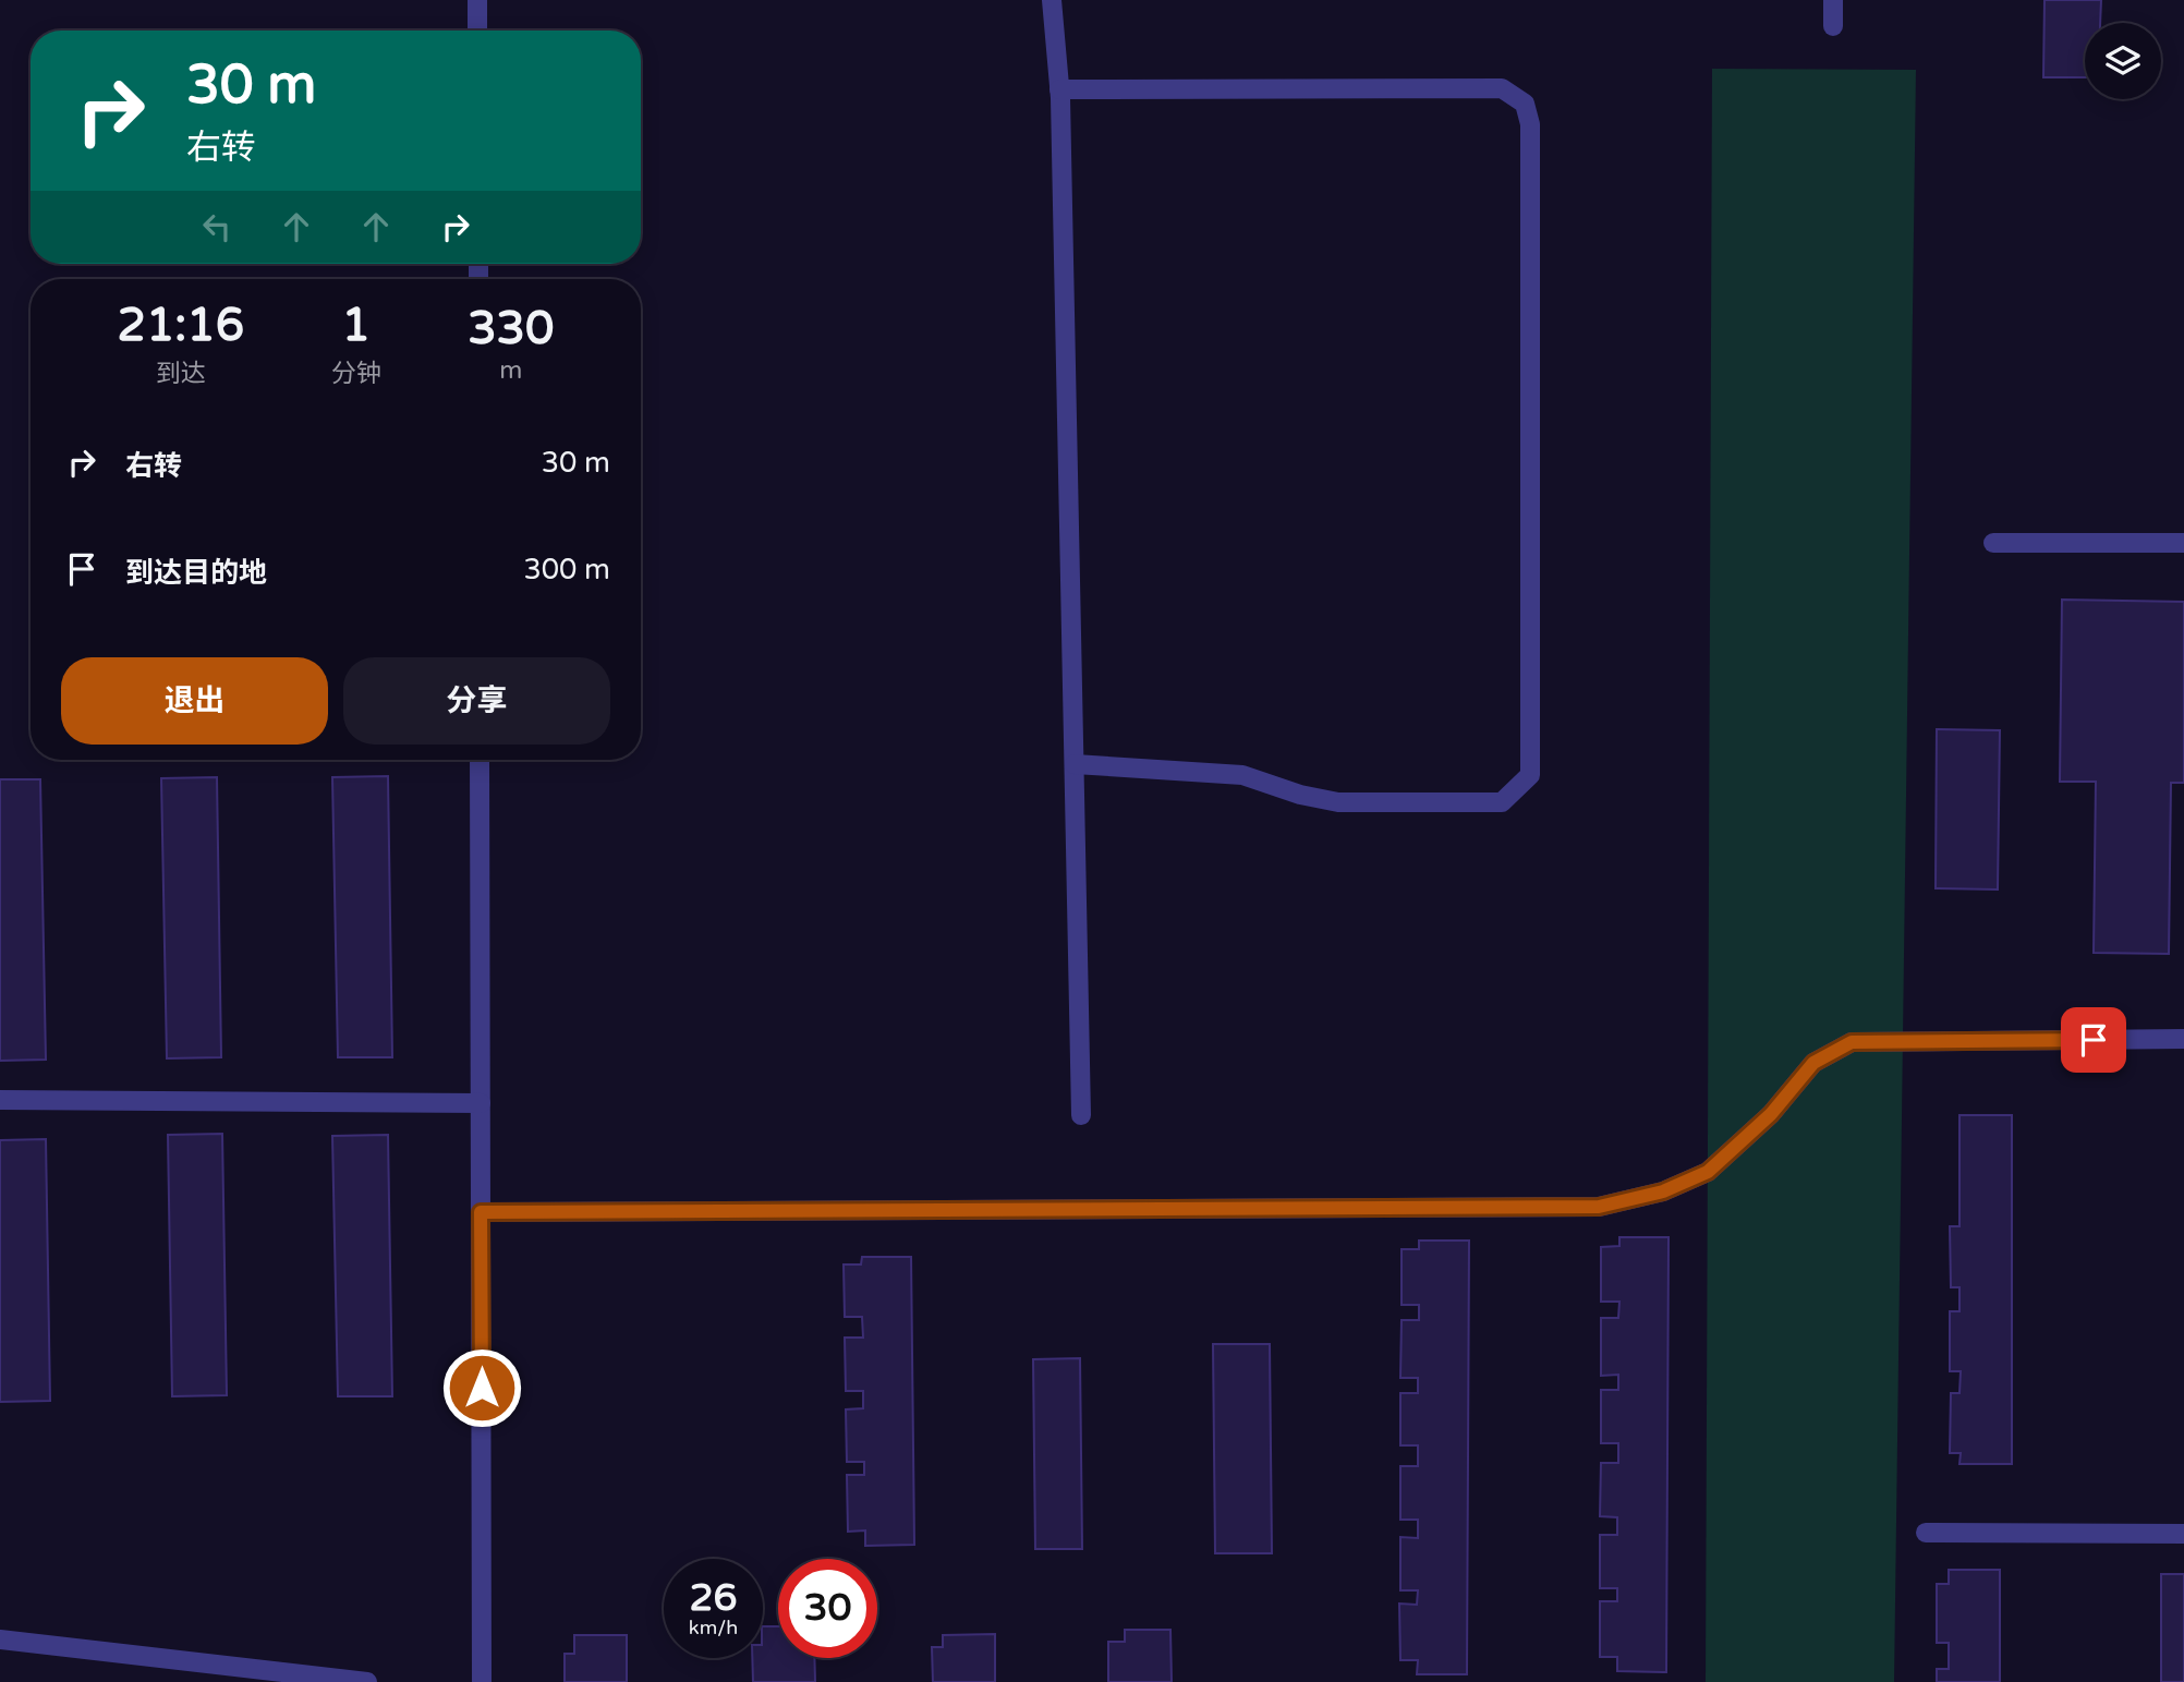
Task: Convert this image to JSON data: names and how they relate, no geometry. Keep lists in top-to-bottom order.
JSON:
{
  "page": {
    "turn": ["30 m", "右转"],
    "eta": [
      "21:16",
      "到达",
      "1",
      "分钟",
      "330",
      "m"
    ],
    "list": [
      {
        "name": "右转",
        "value": "30 m"
      },
      {
        "name": "到达目的地",
        "value": "300 m"
      }
    ],
    "buttons": ["退出", "分享"],
    "speed": "26 km/h",
    "limit": "30"
  }
}
